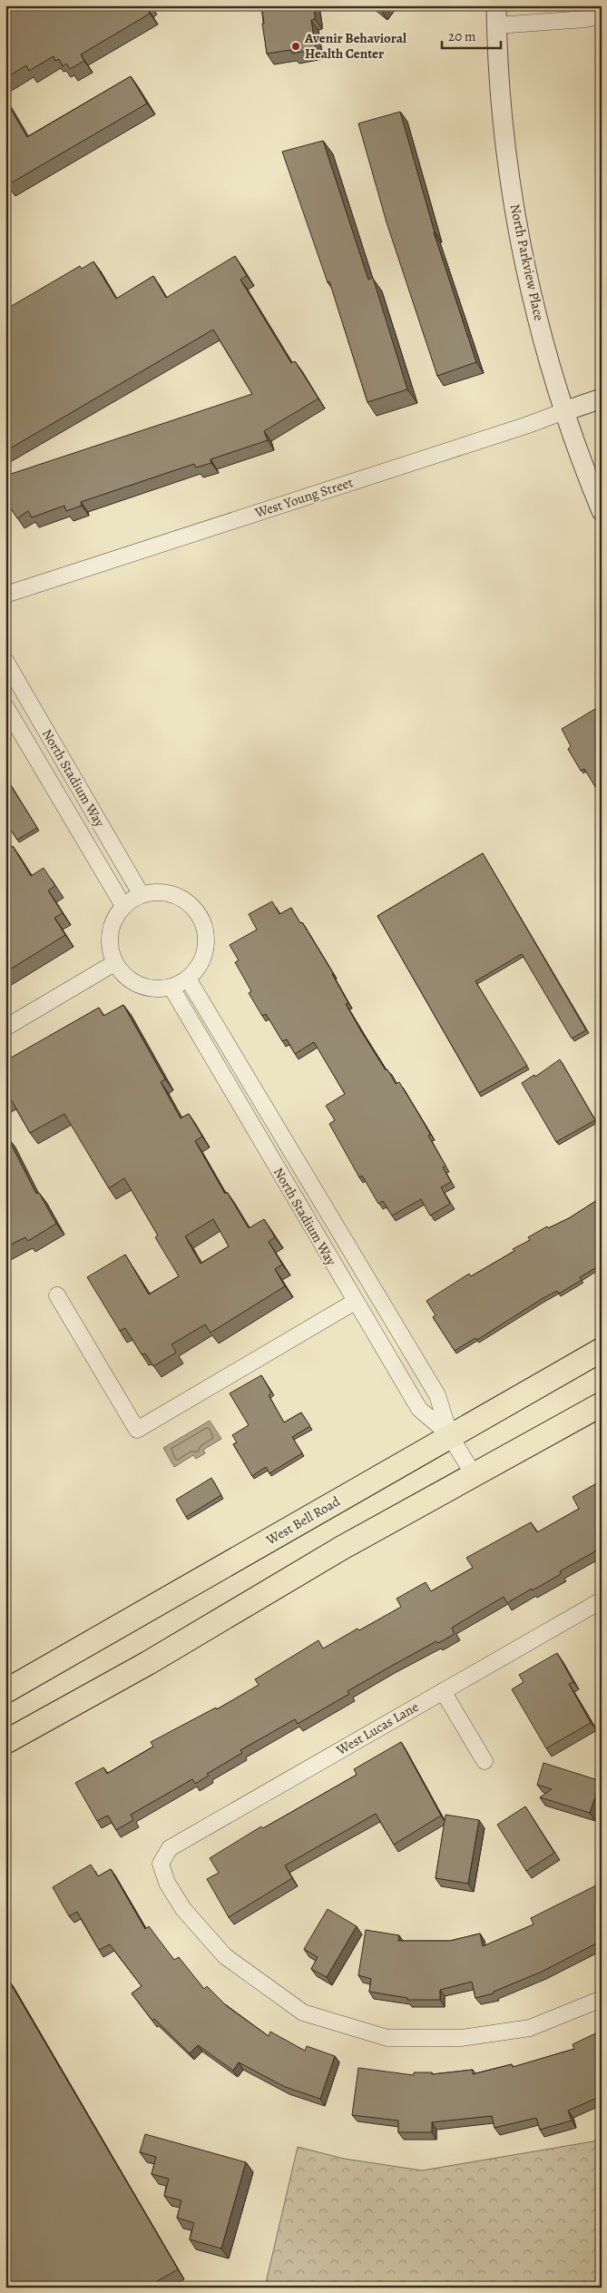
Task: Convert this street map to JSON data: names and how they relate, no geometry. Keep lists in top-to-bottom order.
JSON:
{
  "streets": {
    "main road": ["West Bell Road"],
    "street": [
      "North Parkview Place",
      "West Young Street",
      "North Stadium Way",
      "West Lucas Lane"
    ]
  },
  "crossings": [
    ["North Parkview Place", "West Young Street"],
    ["North Stadium Way", "West Bell Road"]
  ],
  "places": ["Avenir Behavioral Health Center"],
  "scale_bar": "20 m"
}
